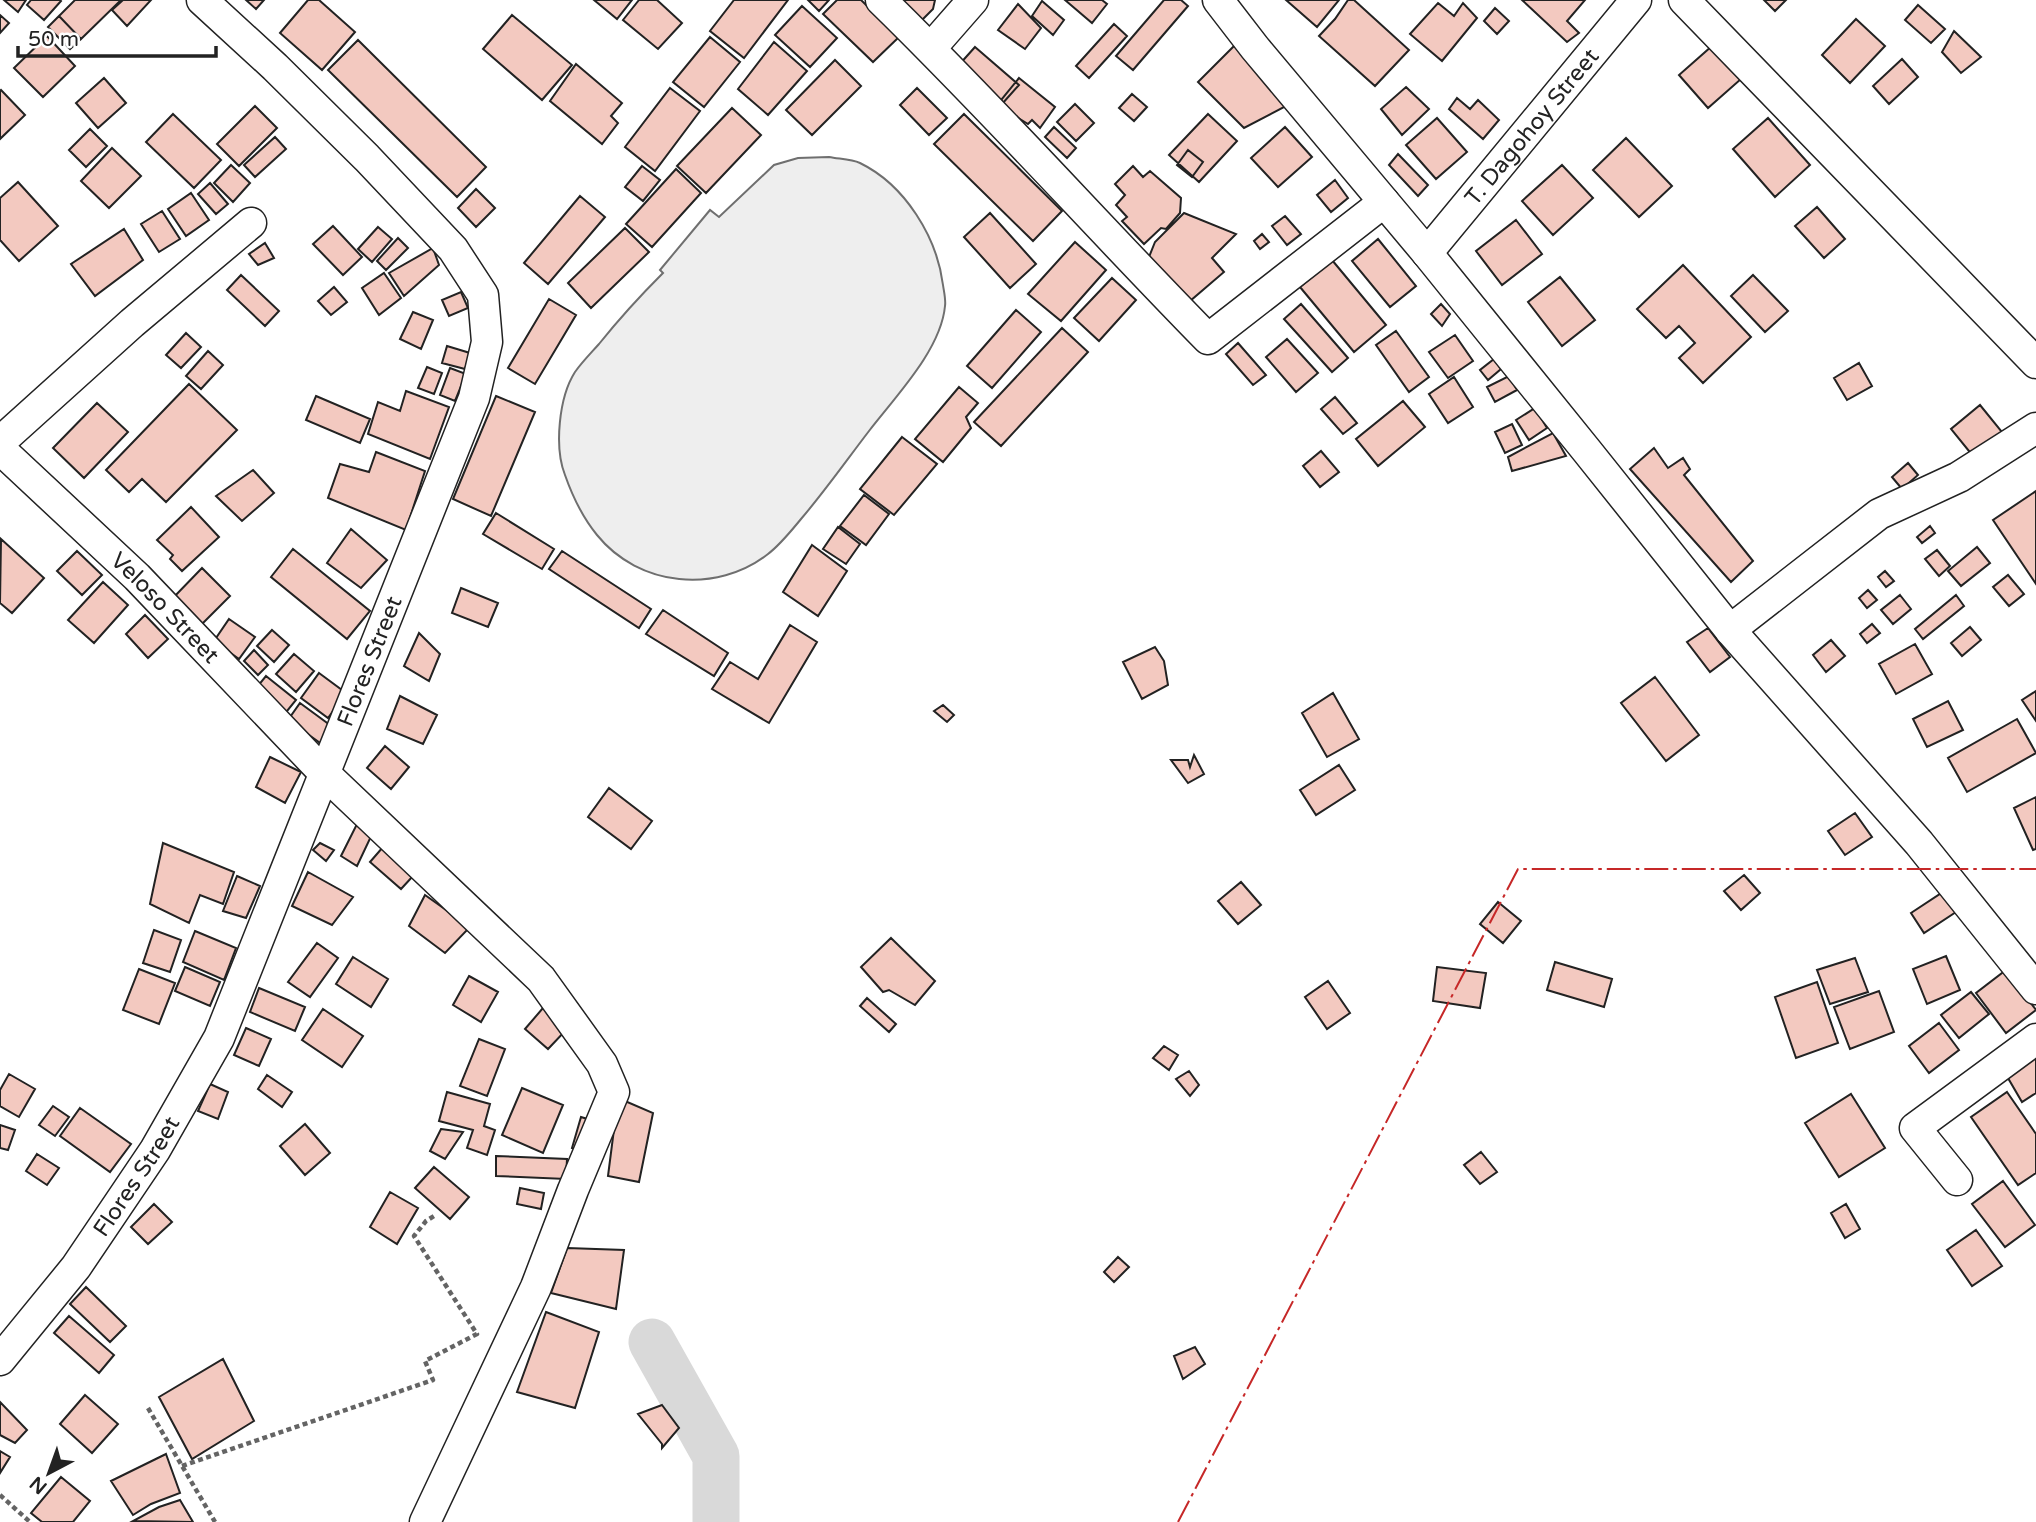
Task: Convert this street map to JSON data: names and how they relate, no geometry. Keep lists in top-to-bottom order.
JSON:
{
  "streets": {
    "street": ["T. Dagohoy Street", "Veloso Street", "Flores Street"]
  },
  "crossings": [
    ["Veloso Street", "Flores Street"]
  ],
  "scale_bar": "50 m",
  "north": "bottom left"
}
